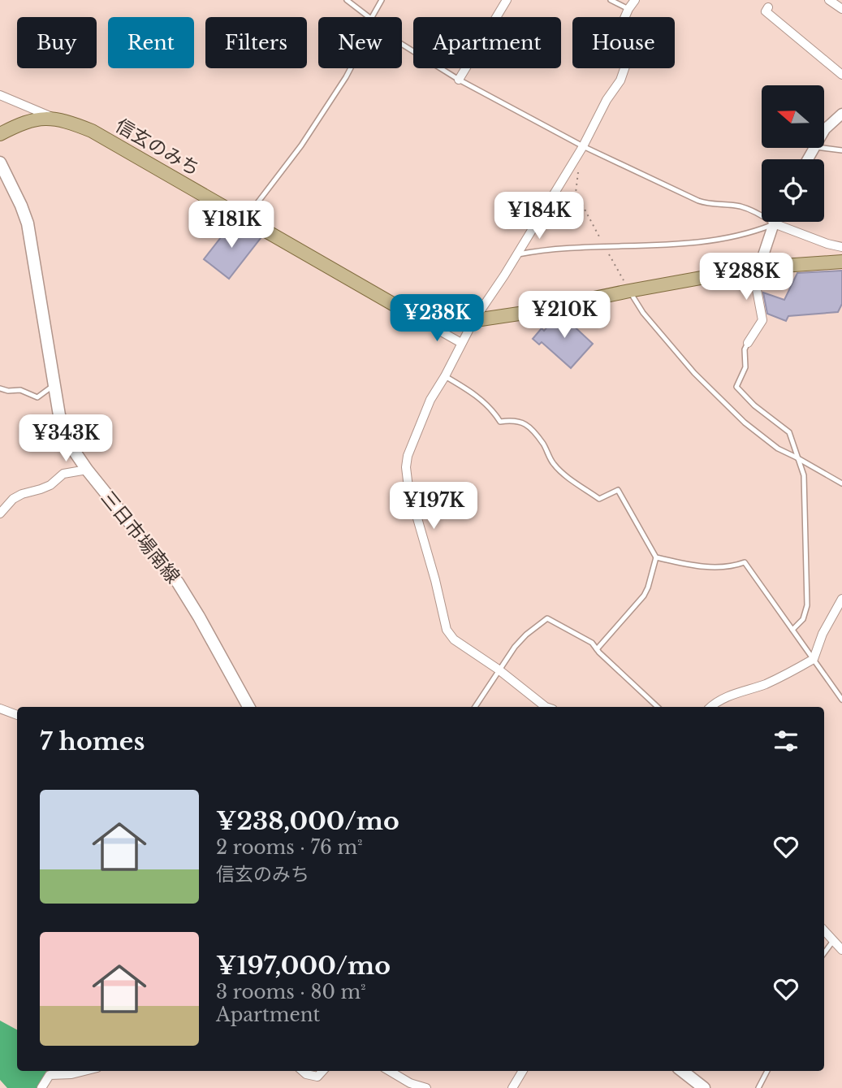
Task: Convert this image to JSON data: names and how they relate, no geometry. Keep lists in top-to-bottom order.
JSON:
{
  "streets": {
    "main road": ["信玄のみち", "三日市場南線"]
  },
  "north": "left",
  "page": {
    "chip": [
      "Buy",
      "Rent",
      "Filters",
      "New",
      "Apartment",
      "House"
    ],
    "price": [
      "¥184K",
      "¥181K",
      "¥288K",
      "¥210K",
      "¥238K",
      "¥343K",
      "¥197K"
    ],
    "heading": "7 homes",
    "list": [
      {
        "name": "¥238,000/mo",
        "note": "2 rooms · 76 m² · 信玄のみち"
      },
      {
        "name": "¥197,000/mo",
        "note": "3 rooms · 80 m² · Apartment"
      }
    ]
  }
}
